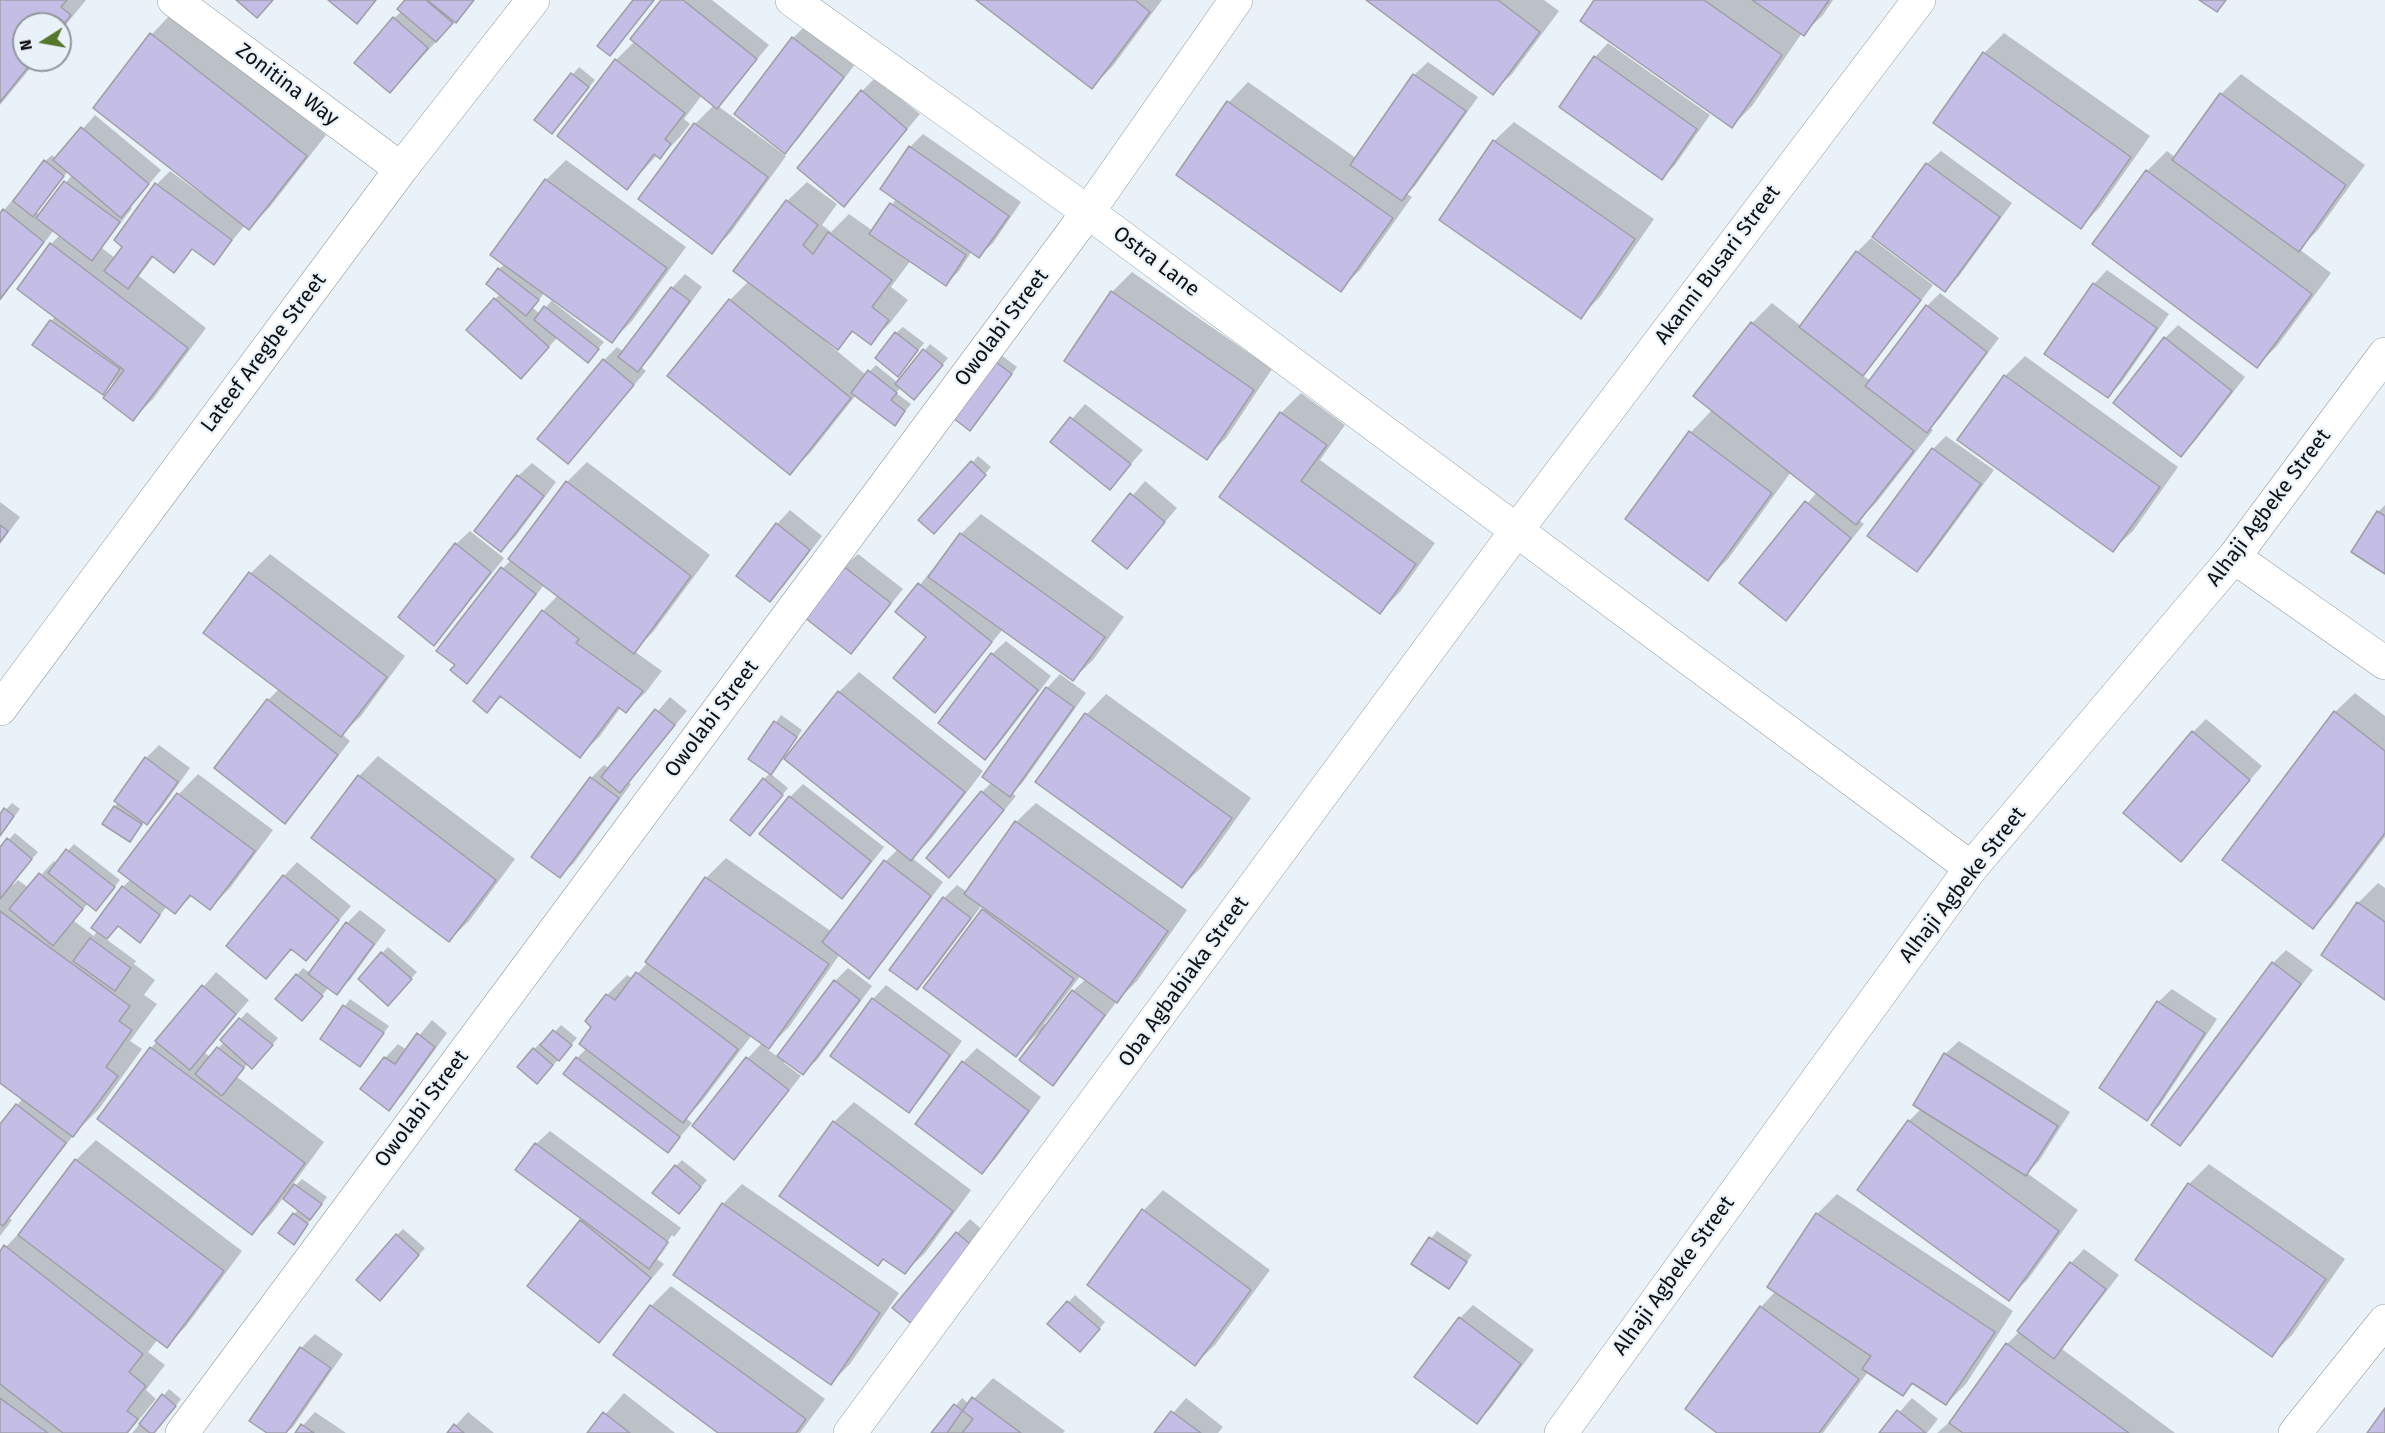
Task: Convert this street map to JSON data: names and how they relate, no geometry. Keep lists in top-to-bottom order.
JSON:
{
  "streets": {
    "street": [
      "Zonitina Way",
      "Ostra Lane",
      "Akanni Busari Street",
      "Owolabi Street",
      "Lateef Aregbe Street",
      "Alhaji Agbeke Street",
      "Oba Agbabiaka Street"
    ]
  },
  "crossings": [
    ["Zonitina Way", "Lateef Aregbe Street"],
    ["Ostra Lane", "Akanni Busari Street"],
    ["Ostra Lane", "Owolabi Street"],
    ["Ostra Lane", "Alhaji Agbeke Street"],
    ["Ostra Lane", "Oba Agbabiaka Street"],
    ["Akanni Busari Street", "Oba Agbabiaka Street"]
  ],
  "north": "left"
}
